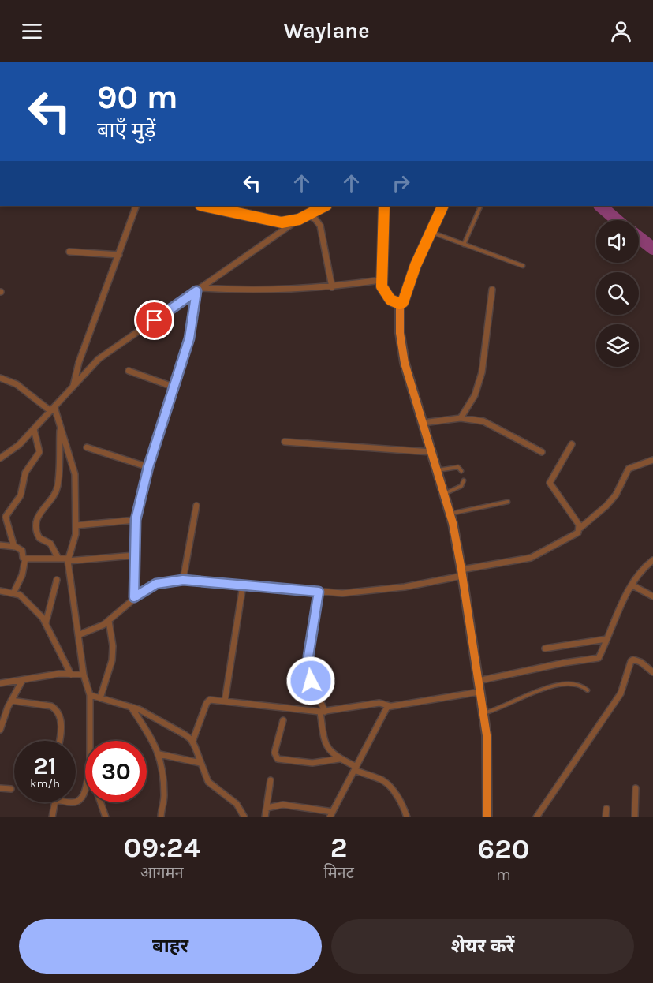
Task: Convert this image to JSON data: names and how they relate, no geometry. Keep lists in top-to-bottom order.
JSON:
{
  "page": {
    "header": "Waylane",
    "turn": ["90 m", "बाएँ मुड़ें"],
    "speed": "21 km/h",
    "limit": "30",
    "eta": [
      "09:24",
      "आगमन",
      "2",
      "मिनट",
      "620",
      "m"
    ],
    "buttons": ["बाहर", "शेयर करें"]
  }
}
